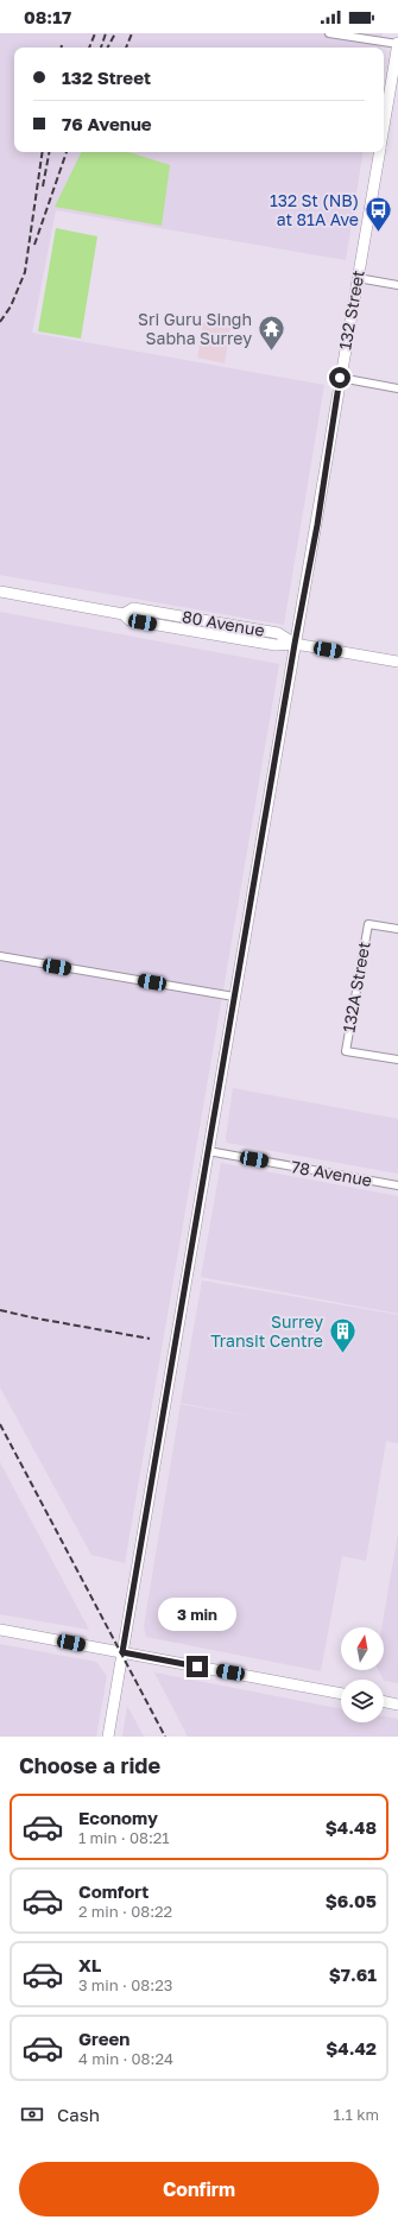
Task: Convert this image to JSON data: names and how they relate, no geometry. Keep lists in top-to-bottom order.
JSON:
{
  "streets": {
    "main road": ["132 Street", "80 Avenue"],
    "street": ["132A Street", "78 Avenue"]
  },
  "crossings": [
    ["132 Street", "80 Avenue"],
    ["132 Street", "78 Avenue"]
  ],
  "places": {
    "bus stop": ["132 St (NB) at 81A Ave"],
    "temple": ["Sri Guru Singh Sabha Surrey"],
    "building": ["Surrey Transit Centre"]
  },
  "north": "top",
  "page": {
    "status": "08:17",
    "banner": ["132 Street", "76 Avenue"],
    "bubble": "3 min",
    "heading": "Choose a ride",
    "list": [
      {
        "name": "Economy",
        "note": "1 min · 08:21",
        "value": "$4.48"
      },
      {
        "name": "Comfort",
        "note": "2 min · 08:22",
        "value": "$6.05"
      },
      {
        "name": "XL",
        "note": "3 min · 08:23",
        "value": "$7.61"
      },
      {
        "name": "Green",
        "note": "4 min · 08:24",
        "value": "$4.42"
      }
    ],
    "pay": ["Cash", "1.1 km"],
    "buttons": "Confirm"
  }
}
